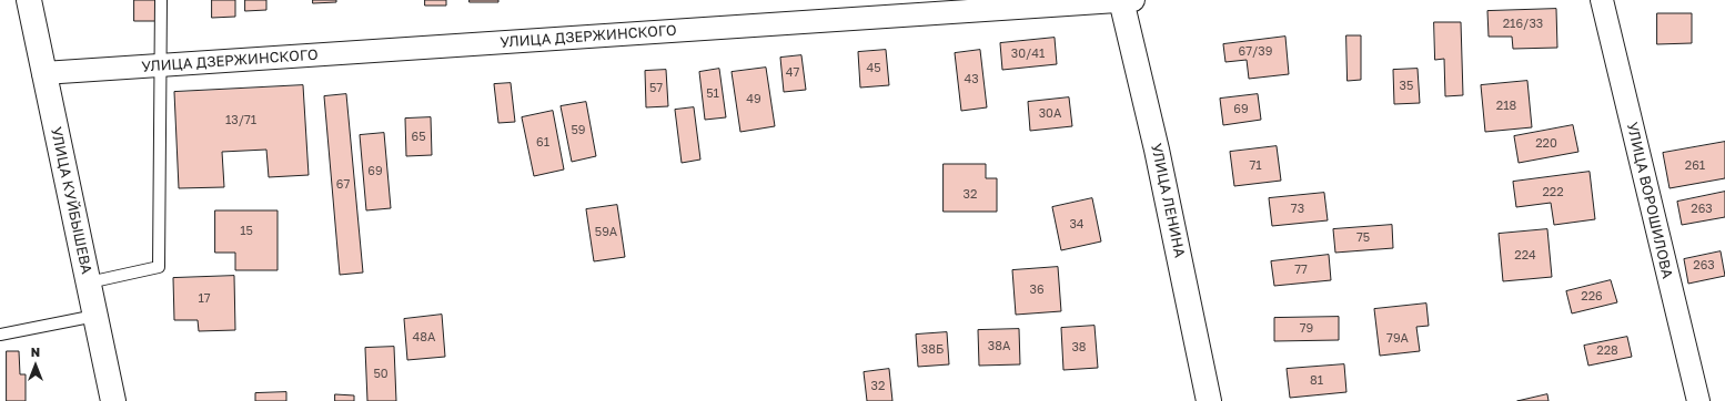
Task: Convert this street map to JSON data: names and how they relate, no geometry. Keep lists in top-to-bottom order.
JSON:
{
  "streets": {
    "main road": ["УЛИЦА КУЙБЫШЕВА", "УЛИЦА ЛЕНИНА"],
    "street": ["УЛИЦА ДЗЕРЖИНСКОГО", "УЛИЦА ВОРОШИЛОВА"]
  },
  "crossings": [
    ["УЛИЦА ДЗЕРЖИНСКОГО", "УЛИЦА КУЙБЫШЕВА"],
    ["УЛИЦА ДЗЕРЖИНСКОГО", "УЛИЦА ЛЕНИНА"]
  ],
  "house_numbers": [
    "216/33",
    "67/39",
    "30/41",
    "45",
    "47",
    "43",
    "35",
    "57",
    "51",
    "49",
    "218",
    "69",
    "30А",
    "13/71",
    "59",
    "65",
    "61",
    "220",
    "71",
    "261",
    "69",
    "67",
    "222",
    "32",
    "73",
    "263",
    "34",
    "15",
    "59А",
    "75",
    "224",
    "263",
    "77",
    "36",
    "226",
    "17",
    "79",
    "48А",
    "79А",
    "38А",
    "38",
    "38Б",
    "228",
    "50",
    "81",
    "32"
  ],
  "north": "top"
}
